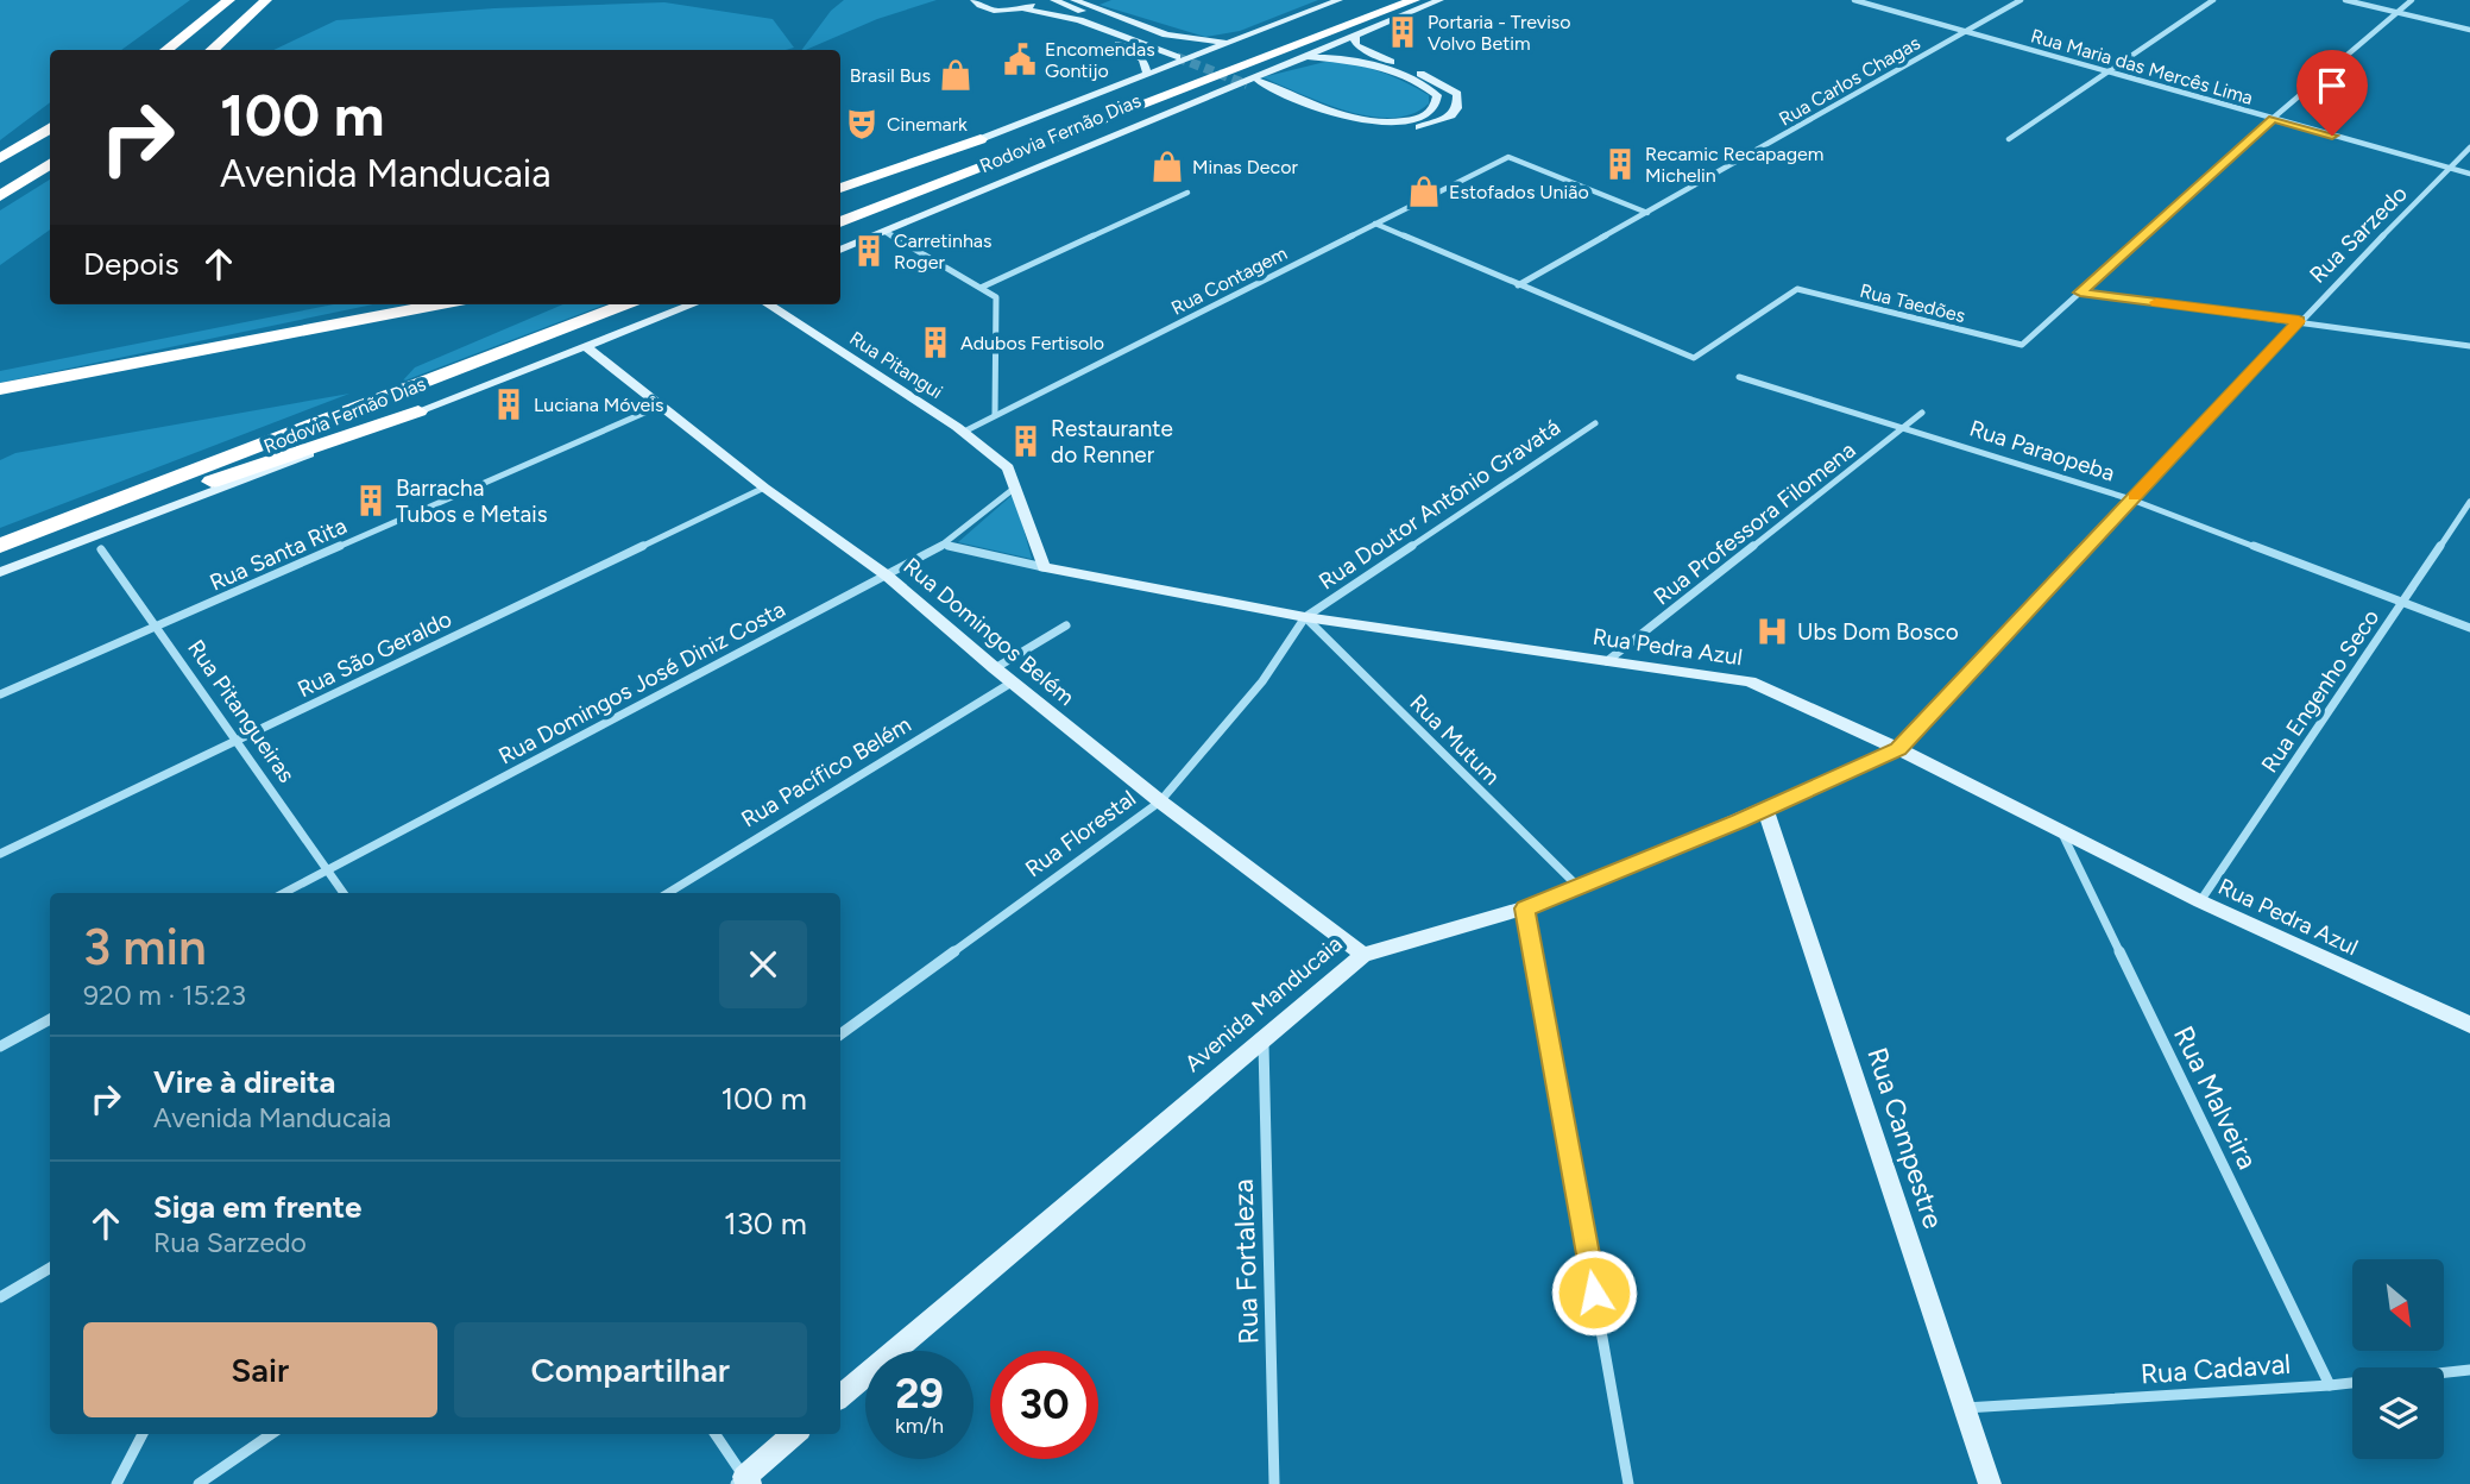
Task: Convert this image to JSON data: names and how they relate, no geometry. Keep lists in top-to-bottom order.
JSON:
{
  "streets": {
    "highway": ["Rodovia Fernão Dias"],
    "main road": [
      "Rua Pitangui",
      "Rua Domingos Belém",
      "Rua Pedra Azul",
      "Avenida Manducaia",
      "Rua Campestre"
    ],
    "street": [
      "Rua Maria das Mercês Lima",
      "Rua Carlos Chagas",
      "Rua Sarzedo",
      "Rua Contagem",
      "Rua Taedões",
      "Rua Paraopeba",
      "Rua Doutor Antônio Gravatá",
      "Rua Professora Filomena",
      "Rua Santa Rita",
      "Rua São Geraldo",
      "Rua Domingos José Diniz Costa",
      "Rua Engenho Seco",
      "Rua Pitangueiras",
      "Rua Mutum",
      "Rua Pacífico Belém",
      "Rua Florestal",
      "Rua Malveira",
      "Rua Fortaleza",
      "Rua Cadaval"
    ]
  },
  "crossings": [
    ["Rua Maria das Mercês Lima", "Rua Carlos Chagas"],
    ["Rua Maria das Mercês Lima", "Rua Sarzedo"],
    ["Rua Carlos Chagas", "Rua Contagem"],
    ["Rua Carlos Chagas", "Rua Taedões"],
    ["Rodovia Fernão Dias", "Rua Domingos Belém"],
    ["Rua Sarzedo", "Rua Paraopeba"],
    ["Rua Sarzedo", "Rua Pedra Azul"],
    ["Rua Sarzedo", "Avenida Manducaia"],
    ["Rua Contagem", "Rua Pitangui"],
    ["Rua Pitangui", "Rua Domingos José Diniz Costa"],
    ["Rua Paraopeba", "Rua Professora Filomena"],
    ["Rua Paraopeba", "Rua Engenho Seco"],
    ["Rua Doutor Antônio Gravatá", "Rua Pedra Azul"],
    ["Rua Doutor Antônio Gravatá", "Rua Mutum"],
    ["Rua Doutor Antônio Gravatá", "Rua Florestal"],
    ["Rua Professora Filomena", "Rua Pedra Azul"],
    ["Rua Santa Rita", "Rua Domingos Belém"],
    ["Rua Santa Rita", "Rua Pitangueiras"],
    ["Rua Domingos Belém", "Rua São Geraldo"],
    ["Rua Domingos Belém", "Rua Domingos José Diniz Costa"],
    ["Rua Domingos Belém", "Rua Pacífico Belém"],
    ["Rua Domingos Belém", "Rua Florestal"],
    ["Rua Domingos Belém", "Avenida Manducaia"],
    ["Rua Pedra Azul", "Rua Engenho Seco"],
    ["Rua Pedra Azul", "Rua Mutum"],
    ["Rua Pedra Azul", "Rua Florestal"],
    ["Rua Pedra Azul", "Avenida Manducaia"],
    ["Rua Pedra Azul", "Rua Malveira"],
    ["Rua São Geraldo", "Rua Pitangueiras"],
    ["Rua Domingos José Diniz Costa", "Rua Pitangueiras"],
    ["Rua Mutum", "Rua Florestal"],
    ["Rua Mutum", "Avenida Manducaia"],
    ["Avenida Manducaia", "Rua Campestre"],
    ["Avenida Manducaia", "Rua Fortaleza"],
    ["Rua Malveira", "Rua Cadaval"],
    ["Rua Campestre", "Rua Cadaval"]
  ],
  "places": {
    "building": [
      "Portaria - Treviso Volvo Betim",
      "Recamic Recapagem Michelin",
      "Carretinhas Roger",
      "Adubos Fertisolo",
      "Luciana Móveis",
      "Restaurante do Renner",
      "Barracha Tubos e Metais"
    ],
    "public building": ["Encomendas Gontijo"],
    "shop": ["Brasil Bus", "Minas Decor", "Estofados União"],
    "theatre": ["Cinemark"],
    "hospital": ["Ubs Dom Bosco"]
  },
  "north": "bottom right",
  "page": {
    "turn": ["100 m", "Avenida Manducaia"],
    "then": "Depois",
    "heading": ["3 min", "920 m · 15:23"],
    "list": [
      {
        "name": "Vire à direita",
        "note": "Avenida Manducaia",
        "value": "100 m"
      },
      {
        "name": "Siga em frente",
        "note": "Rua Sarzedo",
        "value": "130 m"
      }
    ],
    "buttons": ["Sair", "Compartilhar"],
    "speed": "29 km/h",
    "limit": "30"
  }
}
